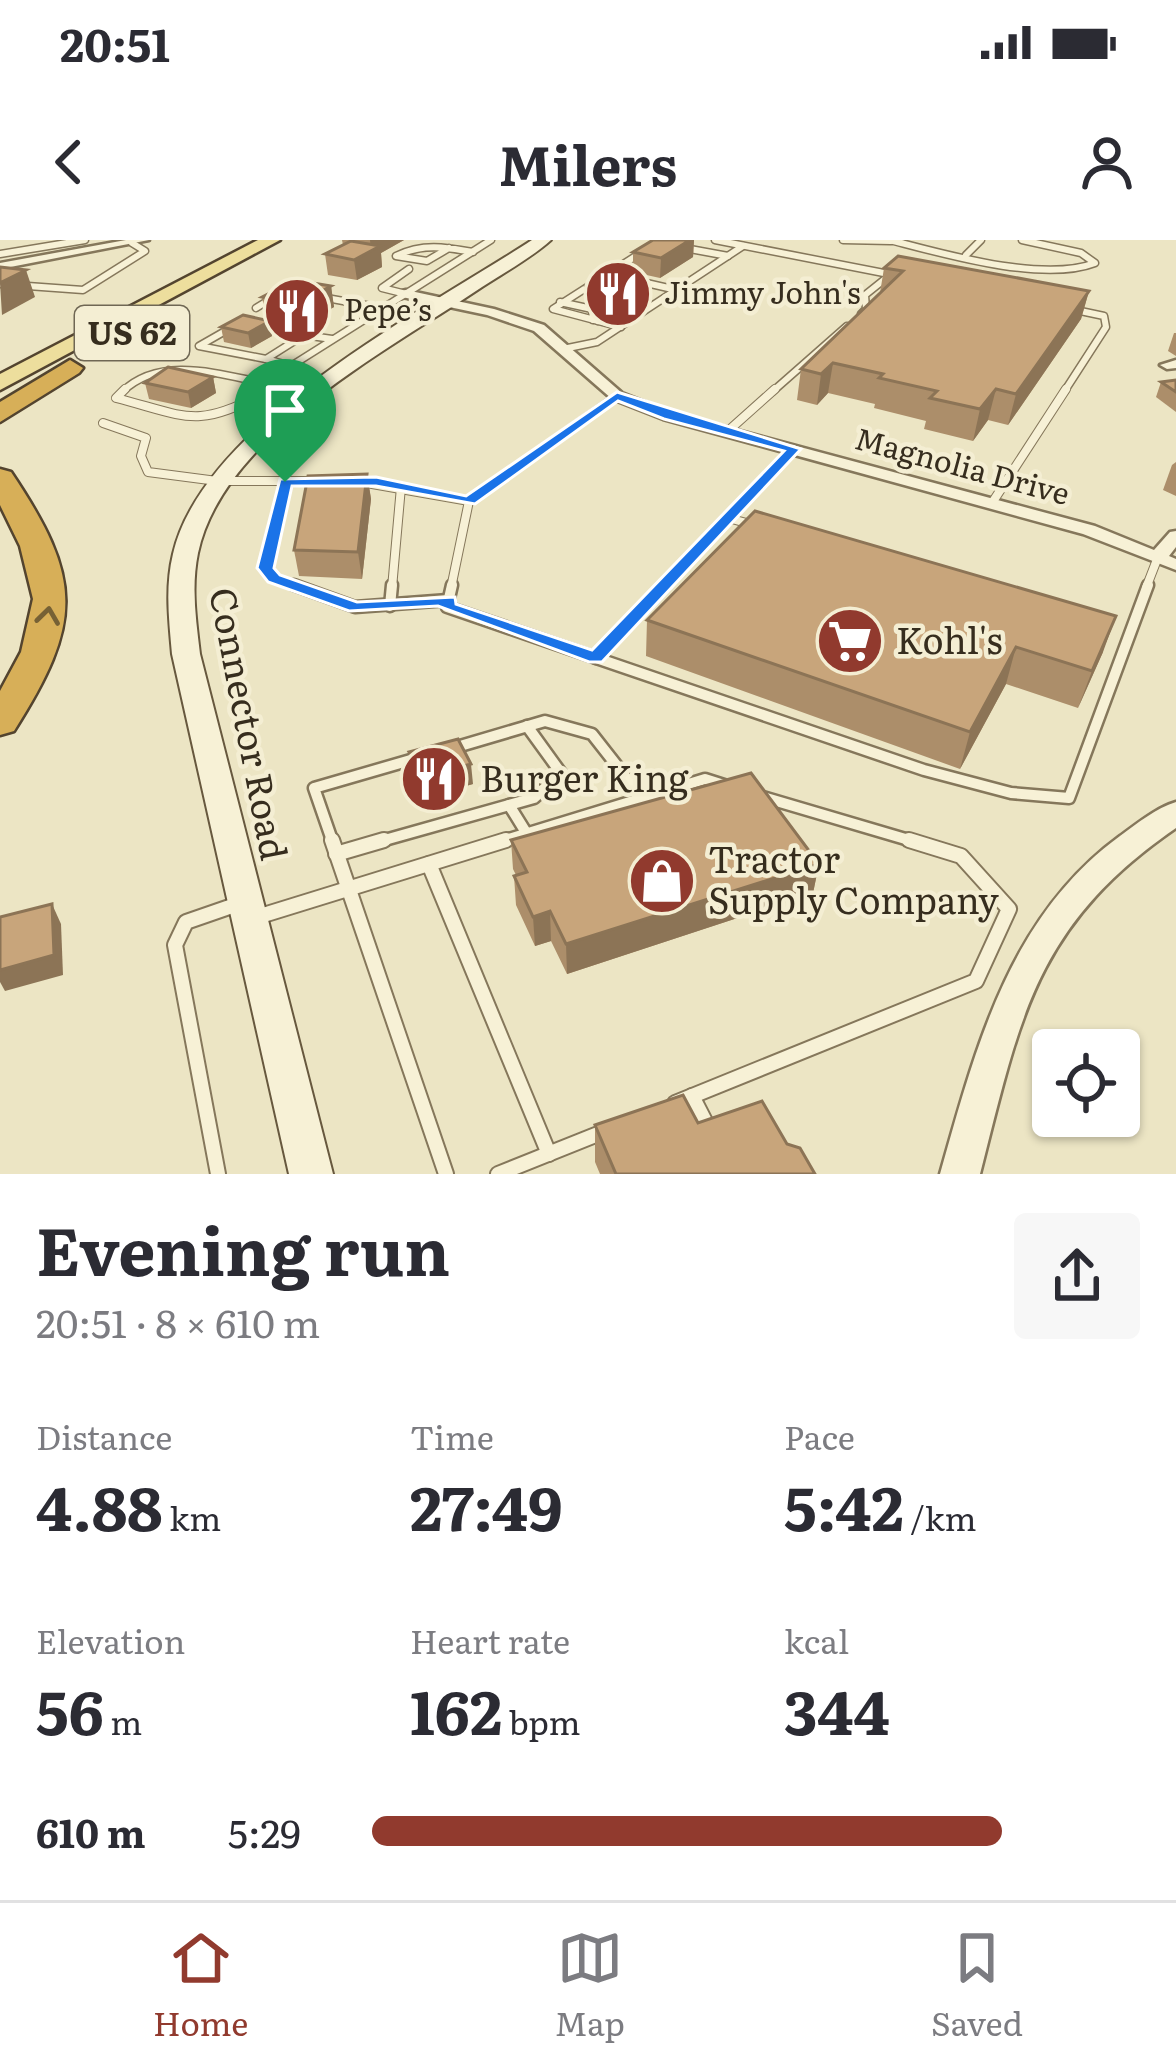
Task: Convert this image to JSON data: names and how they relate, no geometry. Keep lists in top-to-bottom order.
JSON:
{
  "streets": {
    "main road": ["US 62", "Connector Road"],
    "street": ["Magnolia Drive"]
  },
  "crossings": [
    ["Magnolia Drive", "Connector Road"]
  ],
  "places": {
    "restaurant": ["Jimmy John's", "Pepe’s", "Burger King"],
    "supermarket": ["Kohl's"],
    "shop": ["Tractor Supply Company"]
  },
  "page": {
    "status": "20:51",
    "header": "Milers",
    "heading": ["Evening run", "20:51 · 8 × 610 m"],
    "stats": [
      ["Distance", "4.88 km"],
      ["Time", "27:49"],
      ["Pace", "5:42 /km"],
      ["Elevation", "56 m"],
      ["Heart rate", "162 bpm"],
      ["kcal", "344"]
    ],
    "list": [
      {
        "name": "610 m",
        "note": "5:29"
      }
    ],
    "tabs": ["Home", "Map", "Saved"]
  }
}
